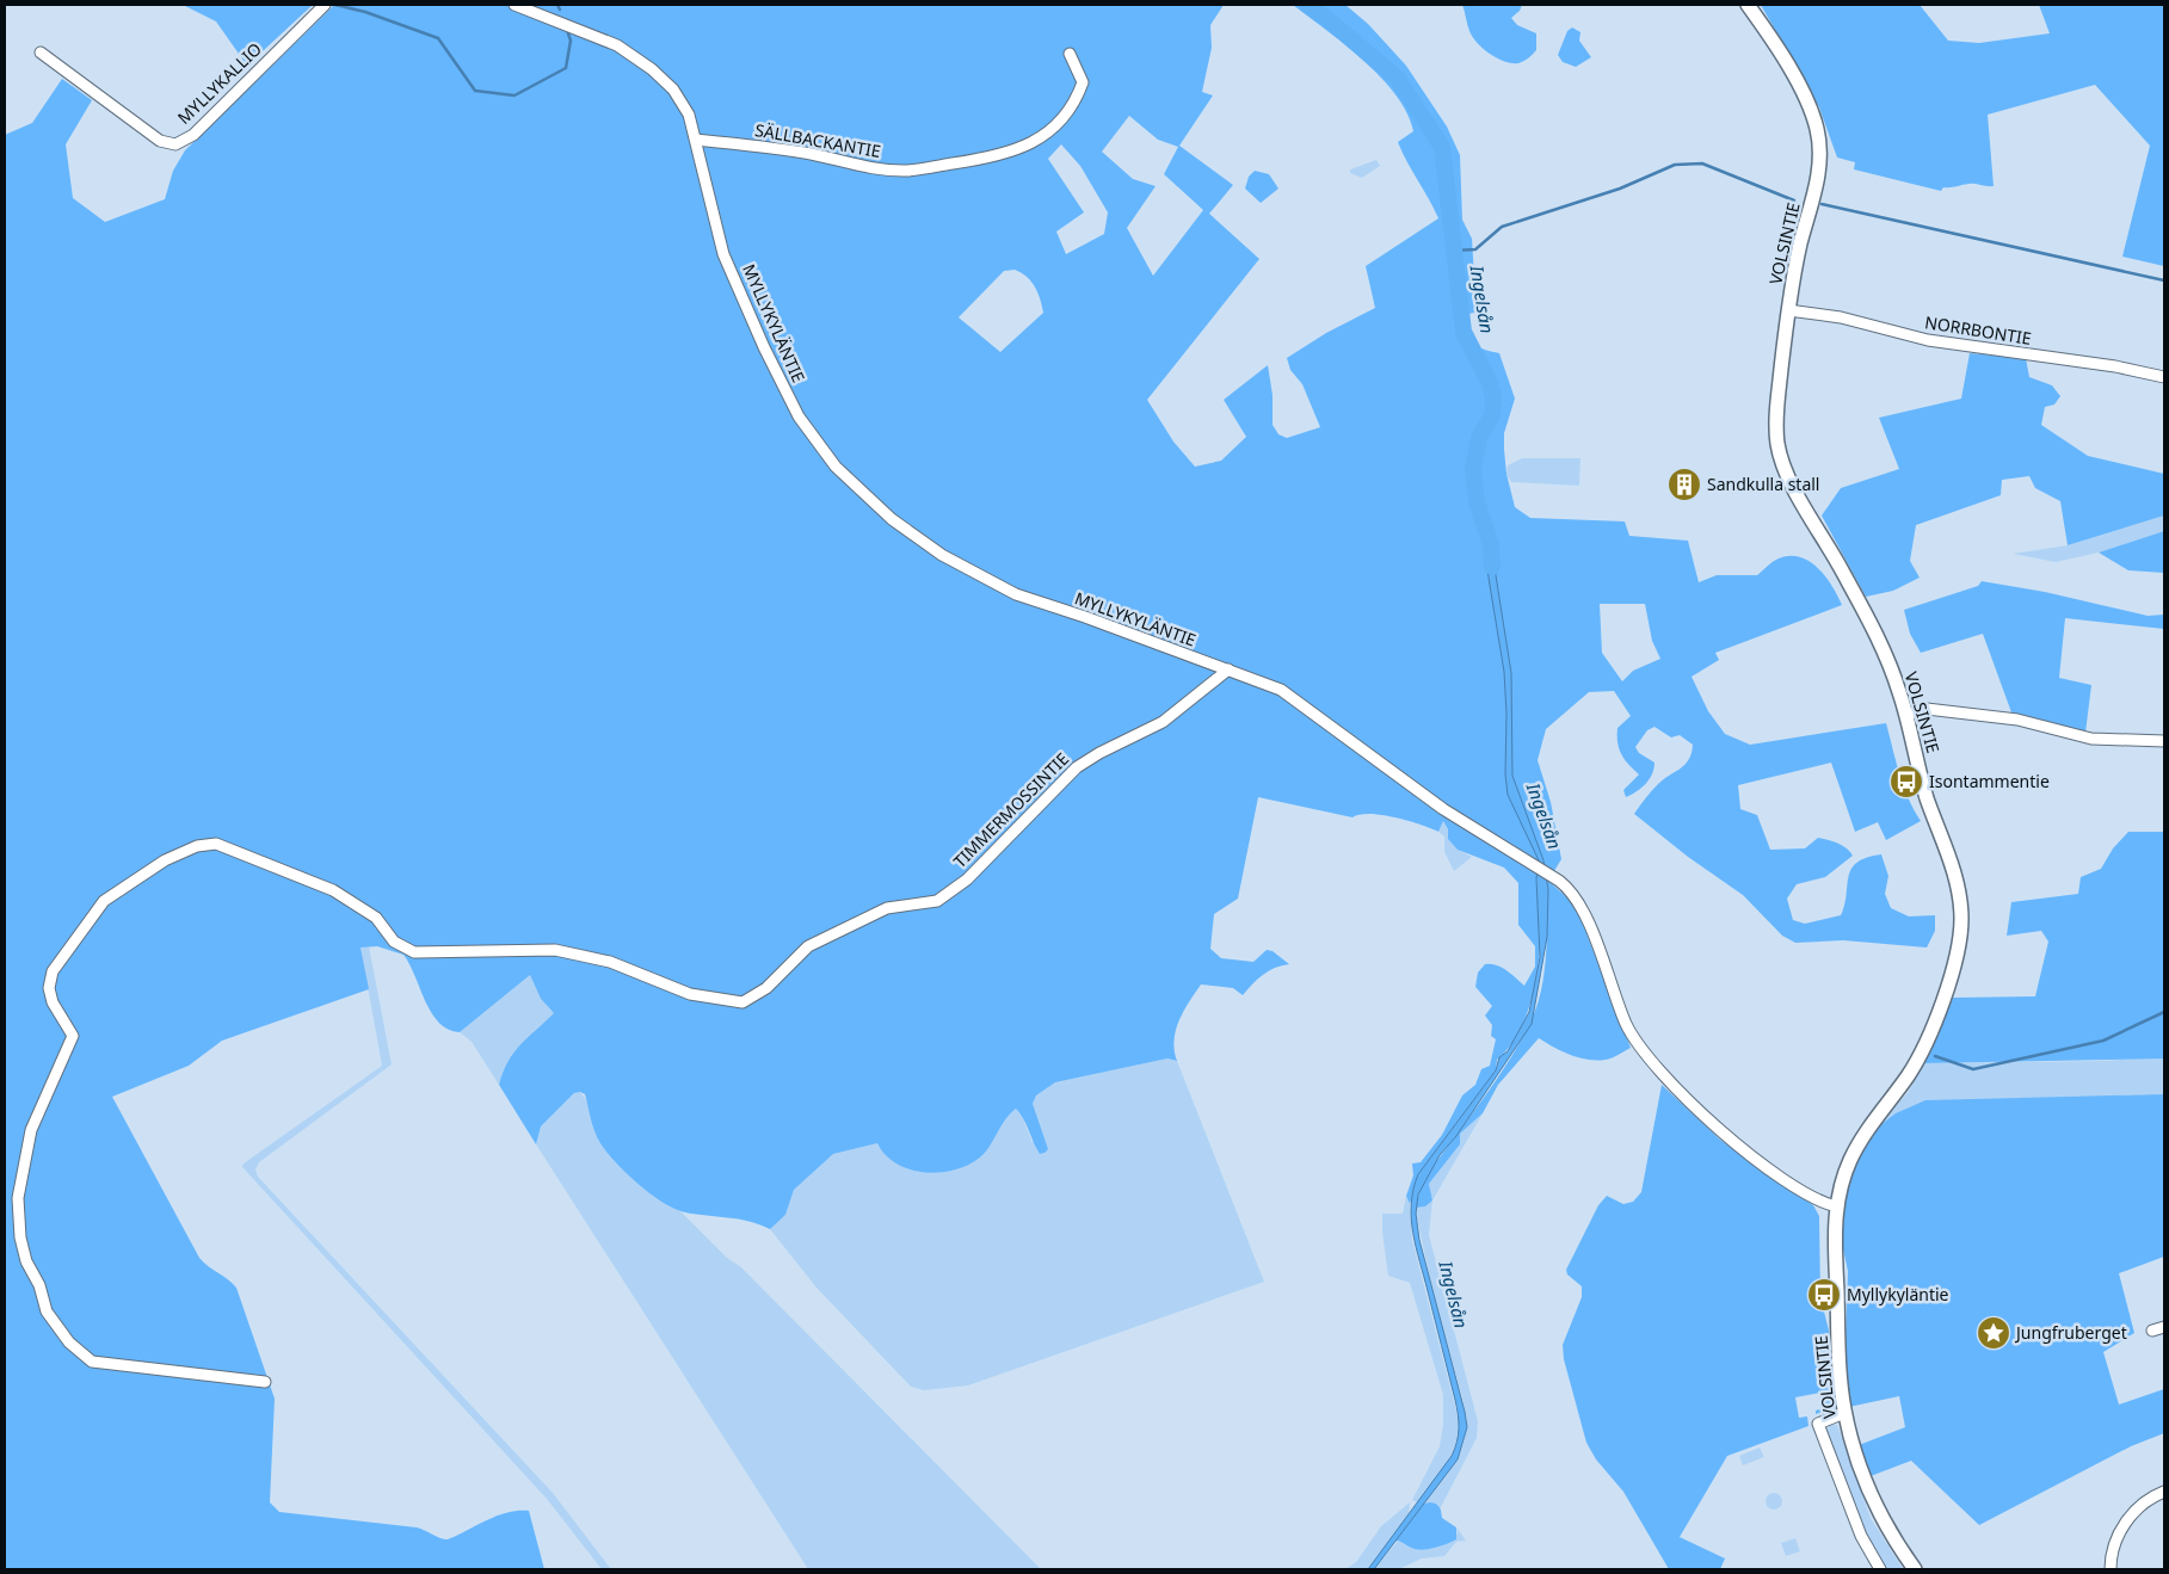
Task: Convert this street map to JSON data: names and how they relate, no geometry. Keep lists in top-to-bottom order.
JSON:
{
  "streets": {
    "street": [
      "MYLLYKALLIO",
      "SÄLLBACKANTIE",
      "VOLSINTIE",
      "MYLLYKYLÄNTIE",
      "NORRBONTIE",
      "TIMMERMOSSINTIE"
    ]
  },
  "crossings": [
    ["SÄLLBACKANTIE", "MYLLYKYLÄNTIE"],
    ["VOLSINTIE", "MYLLYKYLÄNTIE"],
    ["VOLSINTIE", "NORRBONTIE"],
    ["MYLLYKYLÄNTIE", "TIMMERMOSSINTIE"]
  ],
  "water": ["Ingelsån"],
  "places": {
    "building": ["Sandkulla stall"],
    "bus stop": ["Isontammentie", "Myllykyläntie"],
    "place": ["Jungfruberget"]
  }
}
